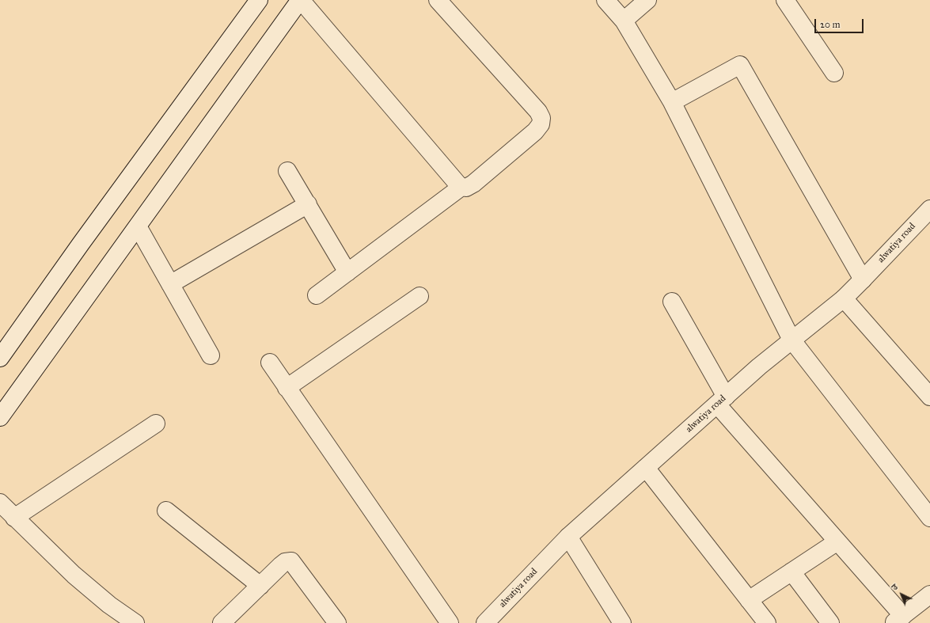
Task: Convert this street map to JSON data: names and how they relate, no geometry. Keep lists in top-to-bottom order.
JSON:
{
  "streets": {
    "street": ["alwatiya road"]
  },
  "scale_bar": "20 m",
  "north": "top left"
}
